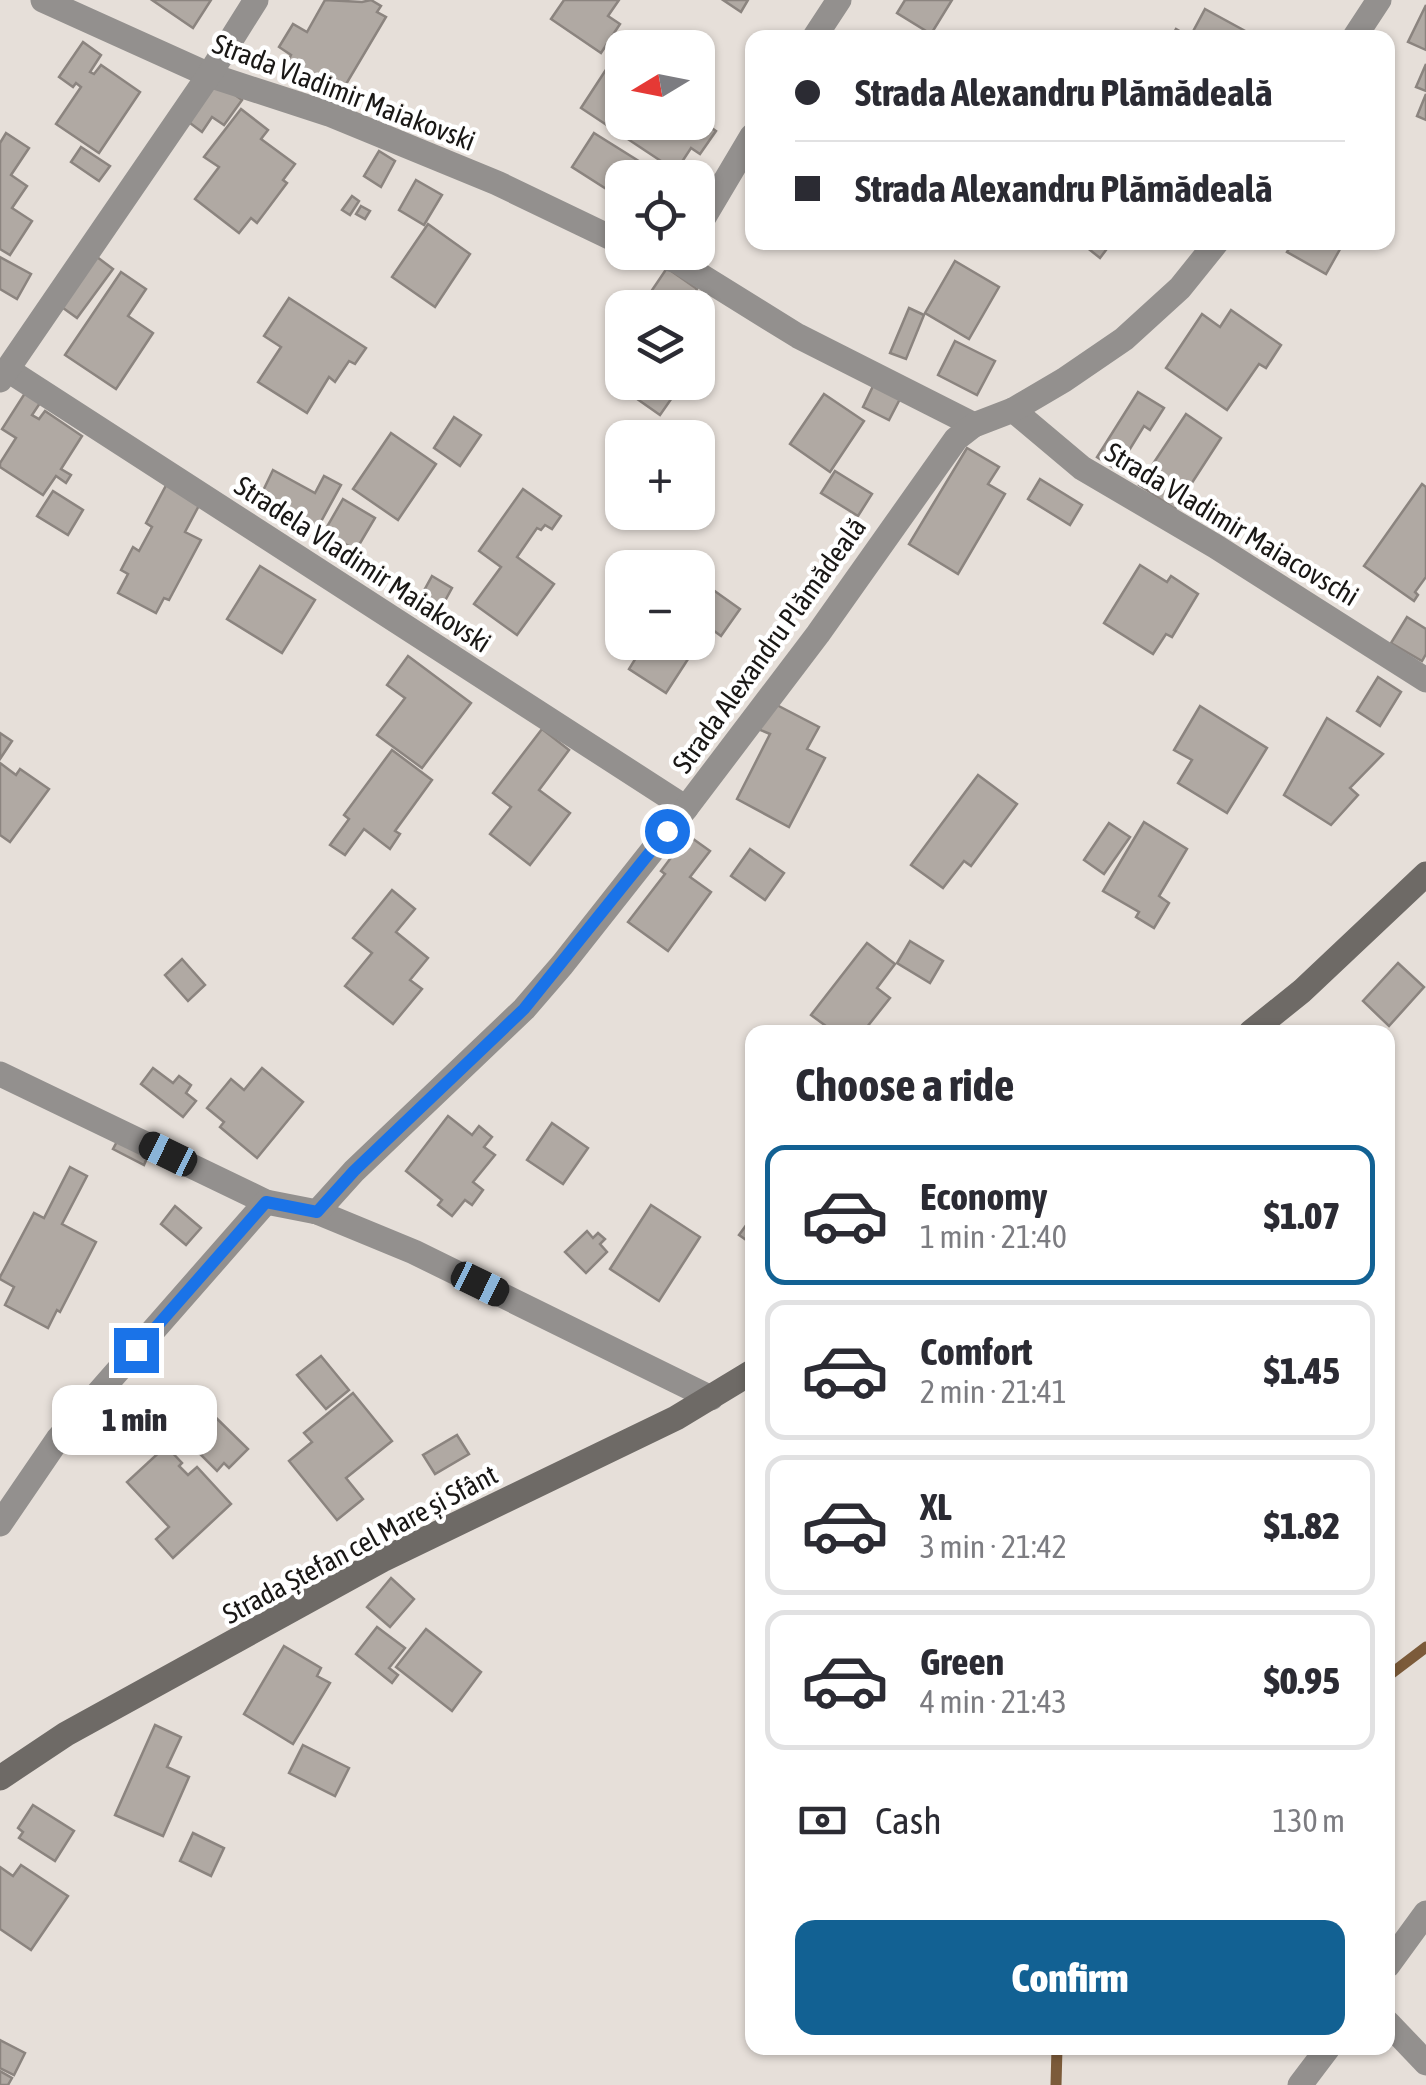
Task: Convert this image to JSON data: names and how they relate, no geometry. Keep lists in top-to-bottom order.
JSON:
{
  "streets": {
    "street": [
      "Strada Vladimir Maiakovski",
      "Strada Vladimir Maiacovschi",
      "Stradela Vladimir Maiakovski",
      "Strada Alexandru Plămădeală",
      "Strada Ștefan cel Mare și Sfânt"
    ]
  },
  "crossings": [
    ["Strada Vladimir Maiacovschi", "Strada Alexandru Plămădeală"],
    ["Stradela Vladimir Maiakovski", "Strada Alexandru Plămădeală"]
  ],
  "north": "left",
  "page": {
    "map_buttons": ["+", "−"],
    "banner": ["Strada Alexandru Plămădeală", "Strada Alexandru Plămădeală"],
    "heading": "Choose a ride",
    "list": [
      {
        "name": "Economy",
        "note": "1 min · 21:40",
        "value": "$1.07"
      },
      {
        "name": "Comfort",
        "note": "2 min · 21:41",
        "value": "$1.45"
      },
      {
        "name": "XL",
        "note": "3 min · 21:42",
        "value": "$1.82"
      },
      {
        "name": "Green",
        "note": "4 min · 21:43",
        "value": "$0.95"
      }
    ],
    "bubble": "1 min",
    "pay": ["Cash", "130 m"],
    "buttons": "Confirm"
  }
}
